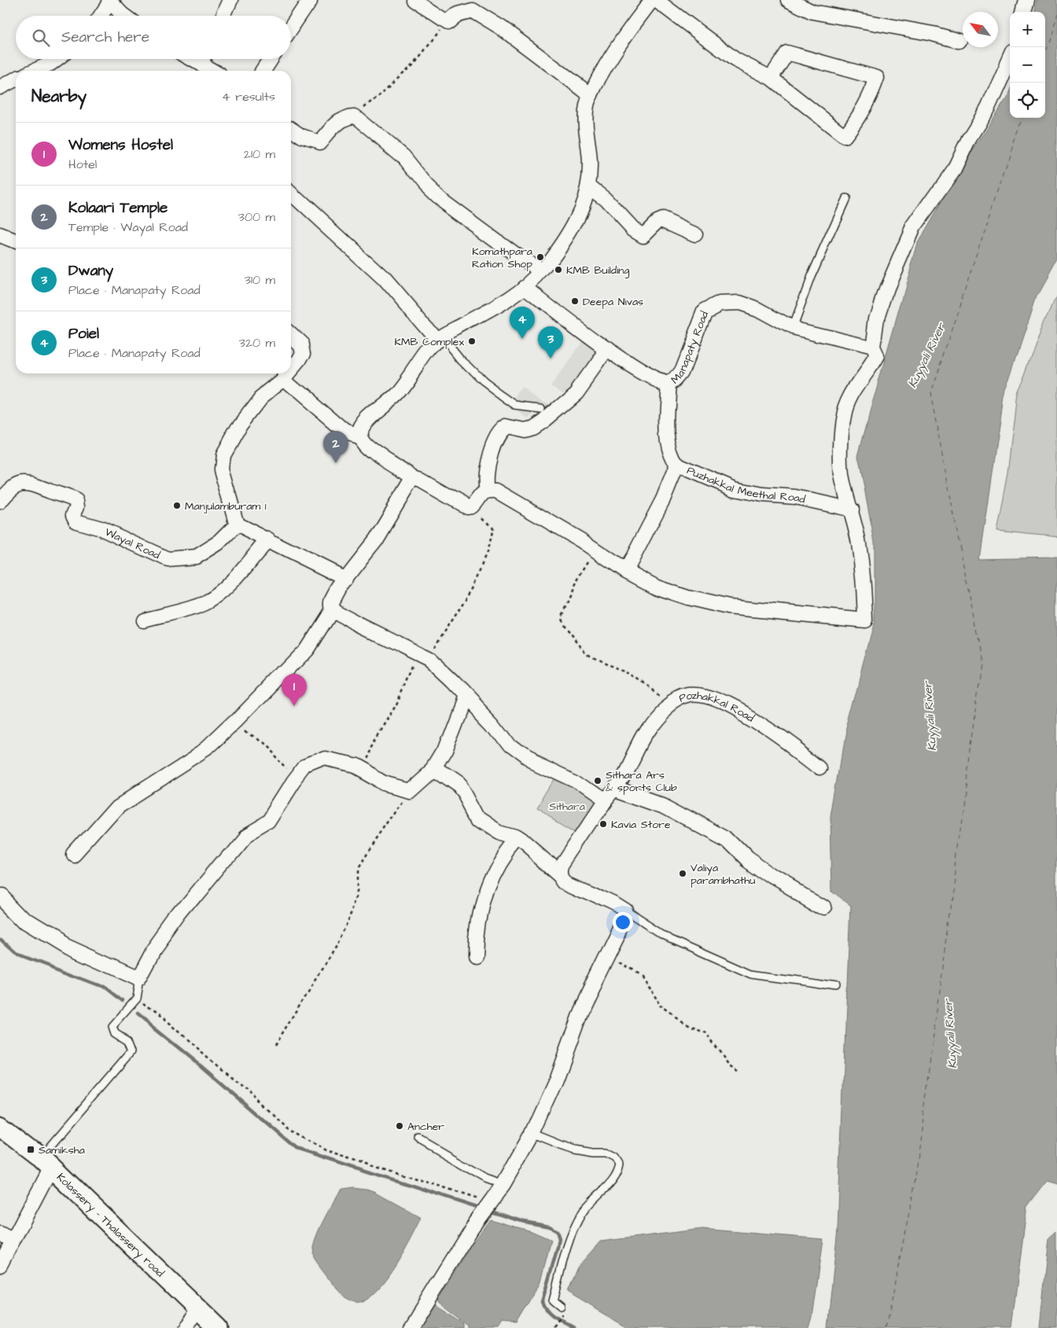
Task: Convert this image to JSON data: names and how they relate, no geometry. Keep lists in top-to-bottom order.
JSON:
{
  "streets": {
    "main road": ["Kolassery - Thalassery road"],
    "street": [
      "Manapaty Road",
      "Puzhakkal Meethal Road",
      "Wayal Road",
      "Pozhakkal Road"
    ]
  },
  "crossings": [
    ["Manapaty Road", "Puzhakkal Meethal Road"]
  ],
  "water": ["Kuyyali River"],
  "parks": ["Sithara"],
  "places": {
    "other": [
      "Komathpara Ration Shop",
      "KMB Building",
      "Deepa Nivas",
      "KMB Complex",
      "Manjulamburam 1",
      "Sithara Ars & sports Club",
      "Kavia Store",
      "Valiya parambhathu",
      "Ancher"
    ],
    "transit": ["Samiksha"]
  },
  "north": "top left",
  "page": {
    "map_buttons": ["+", "−"],
    "search": "Search here",
    "heading": ["Nearby", "4 results"],
    "list": [
      {
        "mark": "1",
        "name": "Womens Hostel",
        "note": "Hotel",
        "value": "210 m"
      },
      {
        "mark": "2",
        "name": "Kolaari Temple",
        "note": "Temple · Wayal Road",
        "value": "300 m"
      },
      {
        "mark": "3",
        "name": "Dwany",
        "note": "Place · Manapaty Road",
        "value": "310 m"
      },
      {
        "mark": "4",
        "name": "Poiel",
        "note": "Place · Manapaty Road",
        "value": "320 m"
      }
    ],
    "pins": [
      "4",
      "3",
      "2",
      "1"
    ]
  }
}
